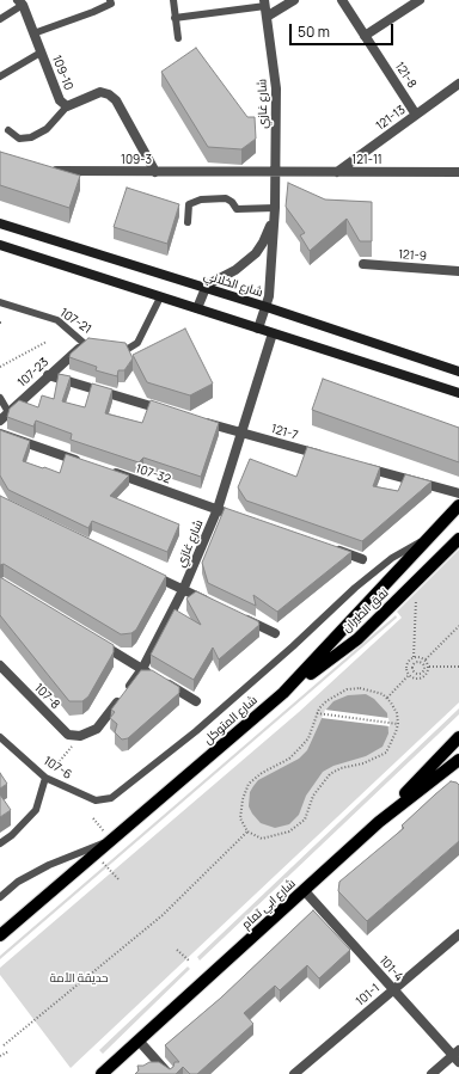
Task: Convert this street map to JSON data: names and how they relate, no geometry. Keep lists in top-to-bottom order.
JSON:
{
  "streets": {
    "main road": [
      "شارع الخلاني",
      "نفق الطيران",
      "شارع المتوكل",
      "شارع ابي تمام"
    ],
    "street": [
      "109-10",
      "121-8",
      "شارع غازي",
      "121-13",
      "109-3",
      "121-11",
      "121-9",
      "107-23",
      "121-7",
      "107-32",
      "107-8",
      "101-4",
      "101-1"
    ],
    "lane": ["107-21", "107-6"]
  },
  "crossings": [
    ["109-10", "109-3"],
    ["121-8", "121-13"],
    ["شارع غازي", "109-3"],
    ["شارع غازي", "121-11"],
    ["شارع غازي", "شارع الخلاني"],
    ["شارع غازي", "121-7"],
    ["شارع غازي", "107-32"],
    ["شارع غازي", "107-8"],
    ["121-13", "121-11"],
    ["109-3", "121-11"],
    ["107-21", "107-23"],
    ["نفق الطيران", "شارع المتوكل"],
    ["شارع المتوكل", "107-6"],
    ["شارع ابي تمام", "101-4"],
    ["101-4", "101-1"]
  ],
  "parks": ["حديقة الأمة"],
  "scale_bar": "50 m"
}
